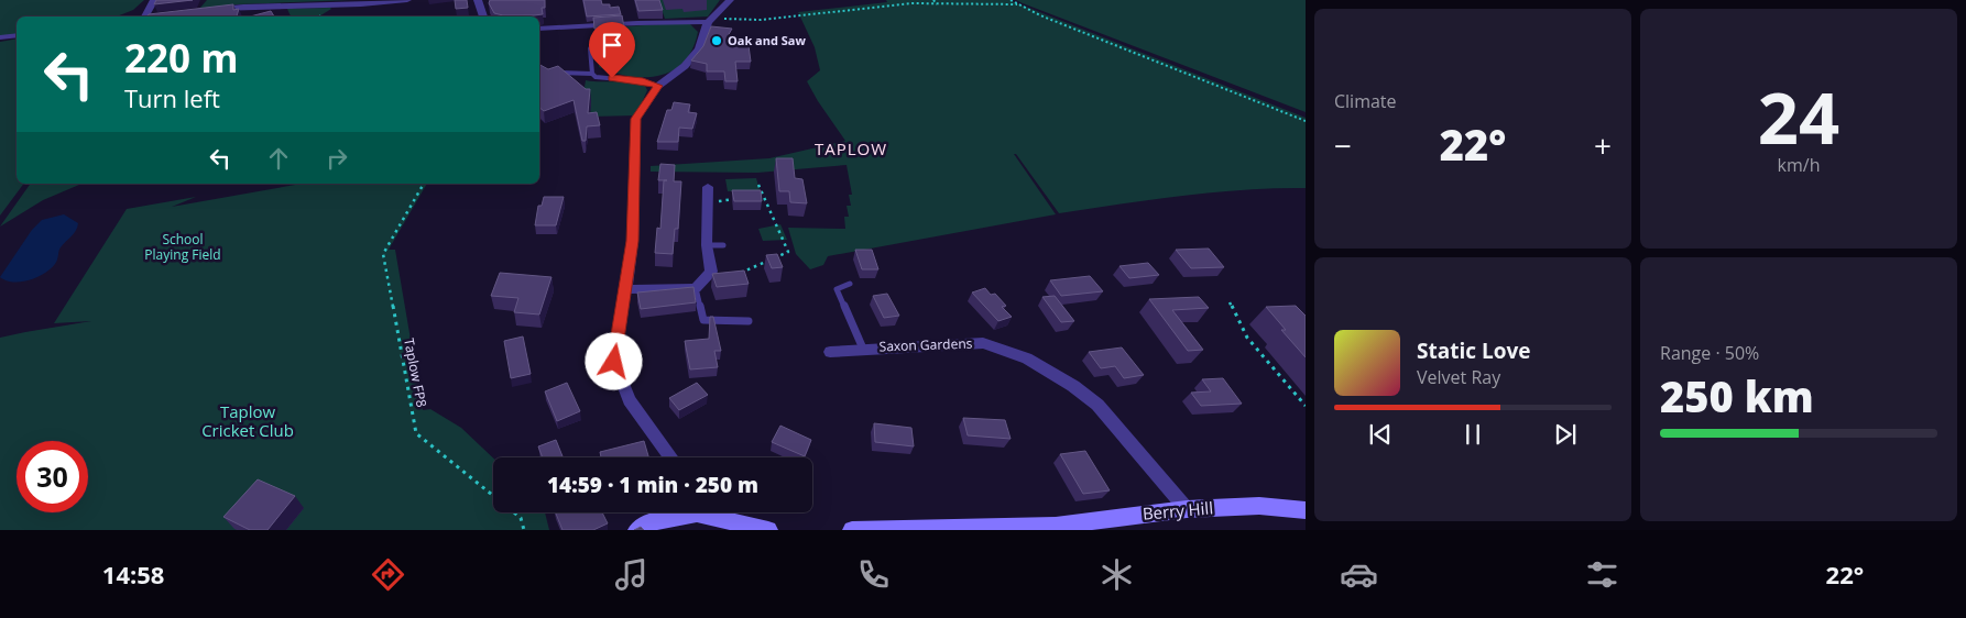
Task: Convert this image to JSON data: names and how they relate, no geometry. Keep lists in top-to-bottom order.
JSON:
{
  "streets": {
    "street": ["Saxon Gardens", "Berry Hill"],
    "path": ["Taplow FP8"]
  },
  "crossings": [
    ["Saxon Gardens", "Berry Hill"]
  ],
  "districts": ["TAPLOW"],
  "parks": ["School Playing Field", "Taplow Cricket Club"],
  "places": ["Oak and Saw"],
  "page": {
    "tile": [
      "Climate",
      ["24", "km/h"],
      ["Range · 50%", "250 km"]
    ],
    "turn": ["220 m", "Turn left"],
    "heat": ["−", "22°", "+"],
    "song": ["Static Love", "Velvet Ray"],
    "limit": "30",
    "trip": "14:59 · 1 min · 250 m",
    "tabs": ["14:58", "22°"]
  }
}
